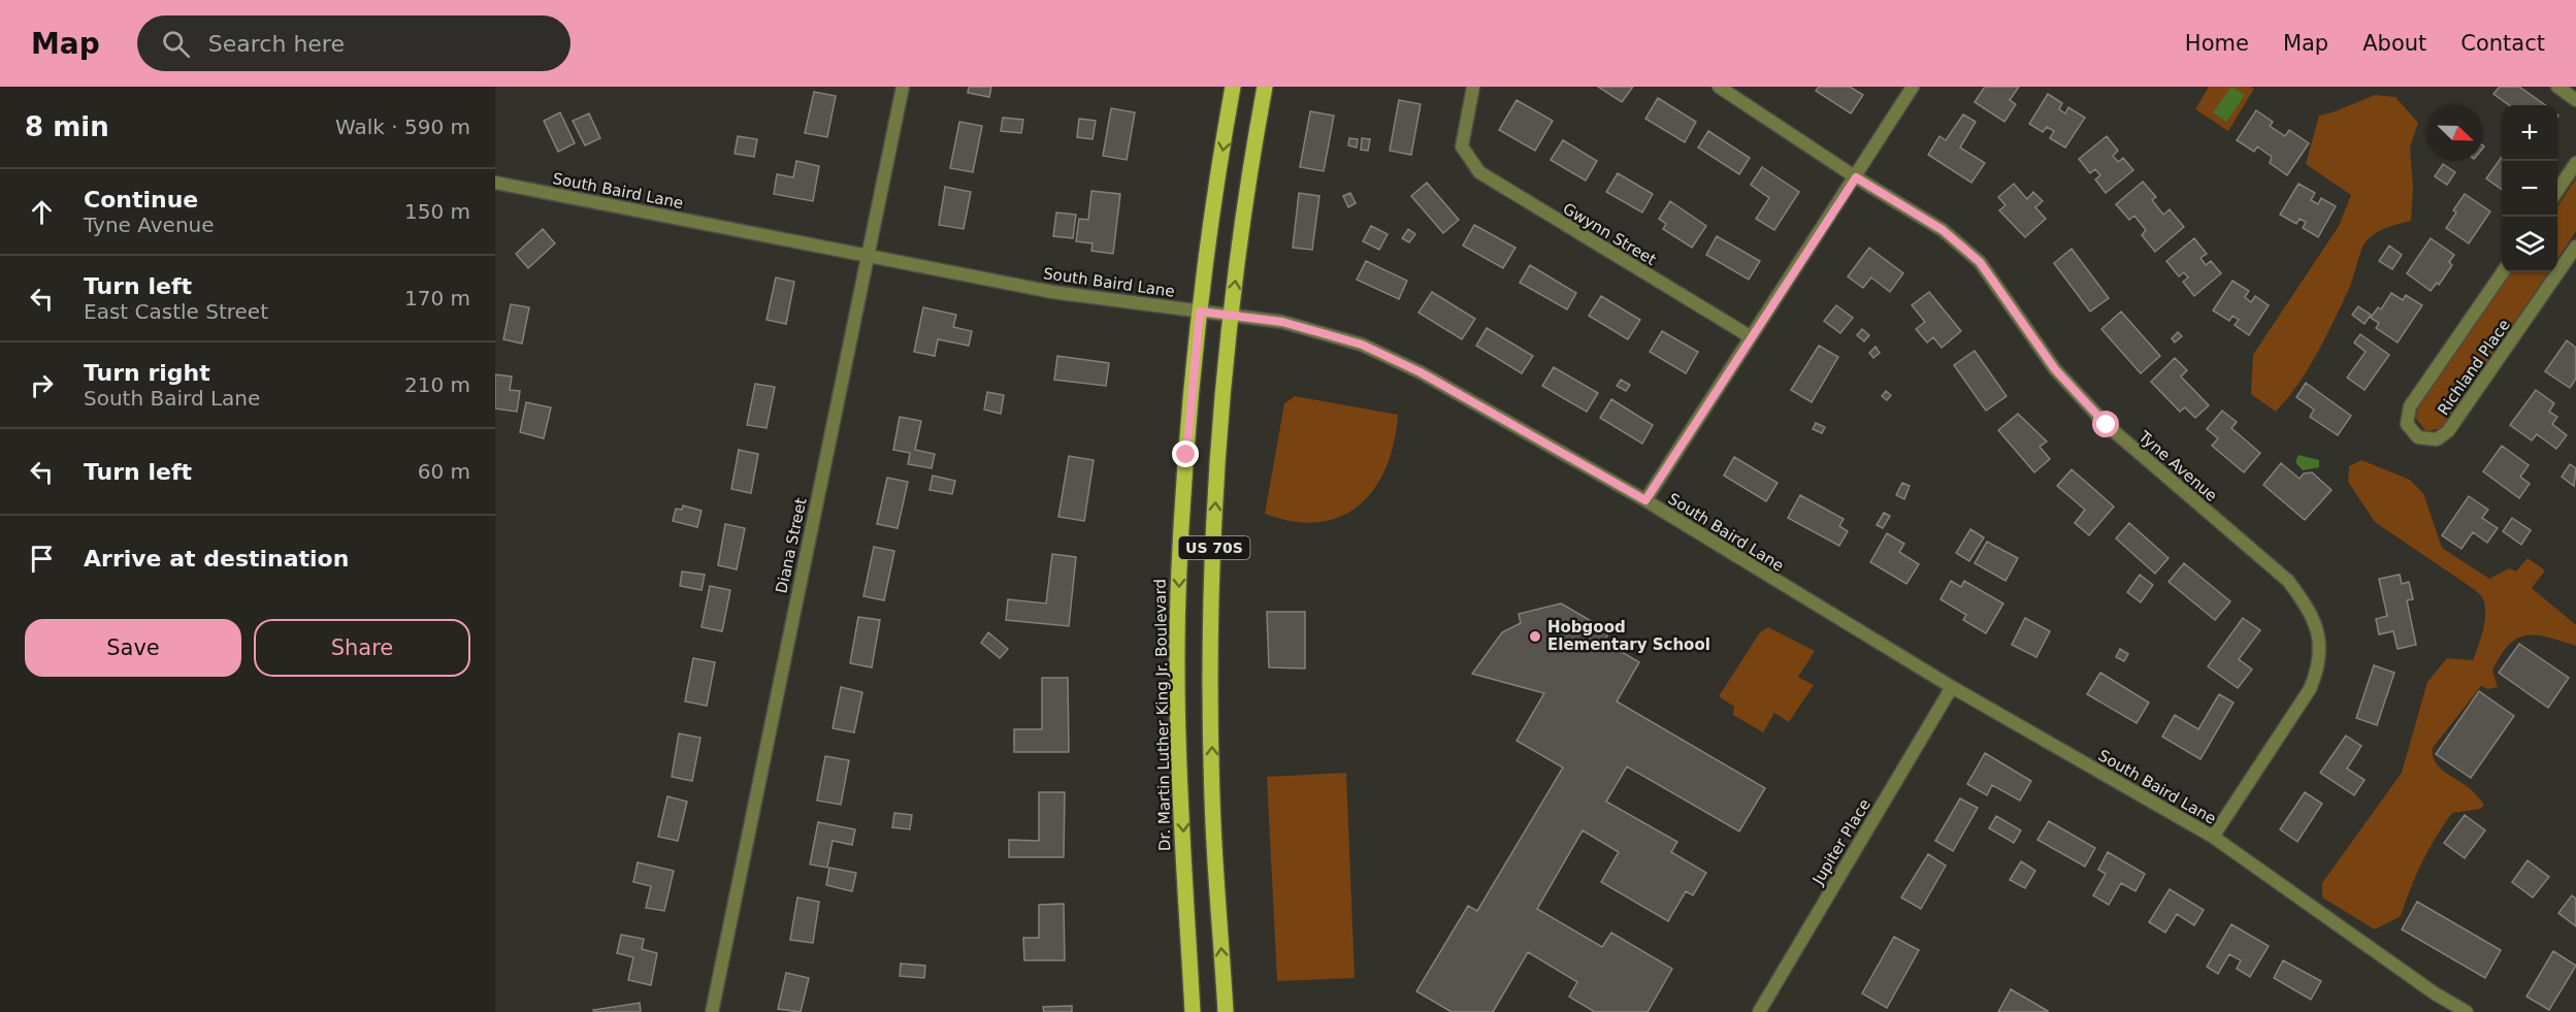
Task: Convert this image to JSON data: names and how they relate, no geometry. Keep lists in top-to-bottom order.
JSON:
{
  "streets": {
    "main road": ["US 70S", "Dr. Martin Luther King Jr. Boulevard"],
    "street": [
      "South Baird Lane",
      "Gwynn Street",
      "Richland Place",
      "Tyne Avenue",
      "Diana Street",
      "Jupiter Place"
    ]
  },
  "crossings": [
    ["South Baird Lane", "Tyne Avenue"],
    ["South Baird Lane", "Diana Street"],
    ["South Baird Lane", "US 70S"],
    ["South Baird Lane", "Dr. Martin Luther King Jr. Boulevard"],
    ["South Baird Lane", "Jupiter Place"]
  ],
  "places": ["Hobgood Elementary School"],
  "north": "bottom right",
  "page": {
    "header": "Map",
    "search": "Search here",
    "nav": [
      "Home",
      "Map",
      "About",
      "Contact"
    ],
    "heading": ["8 min", "Walk · 590 m"],
    "map_buttons": ["+", "−"],
    "list": [
      ["Continue", "Tyne Avenue", "150 m"],
      ["Turn left", "East Castle Street", "170 m"],
      ["Turn right", "South Baird Lane", "210 m"],
      ["Turn left", "60 m"],
      "Arrive at destination"
    ],
    "buttons": ["Save", "Share"]
  }
}
